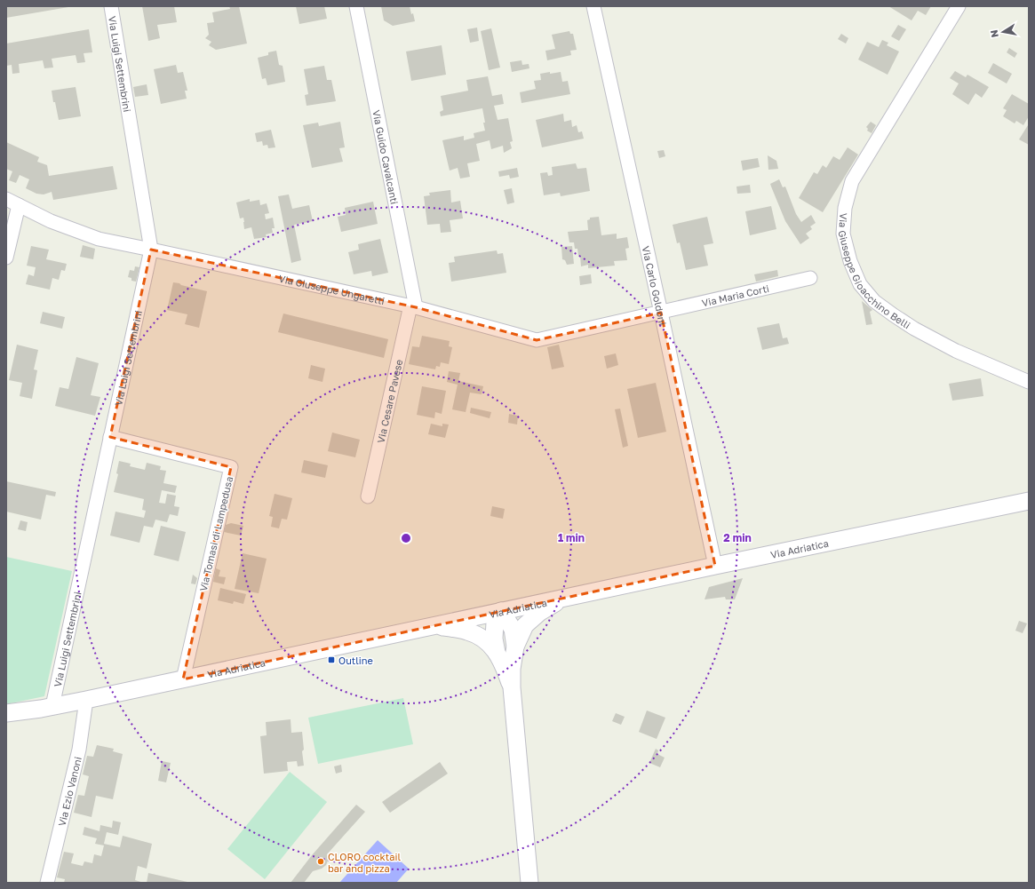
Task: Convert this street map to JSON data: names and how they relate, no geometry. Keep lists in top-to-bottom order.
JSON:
{
  "streets": {
    "street": [
      "Via Luigi Settembrini",
      "Via Guido Cavalcanti",
      "Via Giuseppe Gioacchino Belli",
      "Via Carlo Goldoni",
      "Via Giuseppe Ungaretti",
      "Via Maria Corti",
      "Via Cesare Pavese",
      "Via Tomasi di Lampedusa",
      "Via Adriatica",
      "Via Ezio Vanoni"
    ]
  },
  "crossings": [
    ["Via Luigi Settembrini", "Via Giuseppe Ungaretti"],
    ["Via Luigi Settembrini", "Via Tomasi di Lampedusa"],
    ["Via Luigi Settembrini", "Via Adriatica"],
    ["Via Guido Cavalcanti", "Via Giuseppe Ungaretti"],
    ["Via Guido Cavalcanti", "Via Cesare Pavese"],
    ["Via Carlo Goldoni", "Via Giuseppe Ungaretti"],
    ["Via Carlo Goldoni", "Via Maria Corti"],
    ["Via Carlo Goldoni", "Via Adriatica"],
    ["Via Giuseppe Ungaretti", "Via Maria Corti"],
    ["Via Giuseppe Ungaretti", "Via Cesare Pavese"],
    ["Via Tomasi di Lampedusa", "Via Adriatica"],
    ["Via Adriatica", "Via Ezio Vanoni"]
  ],
  "places": {
    "transit": ["Outline"],
    "other": ["CLORO cocktail bar and pizza"]
  },
  "north": "left",
  "rings": ["1 min", "2 min"]
}
